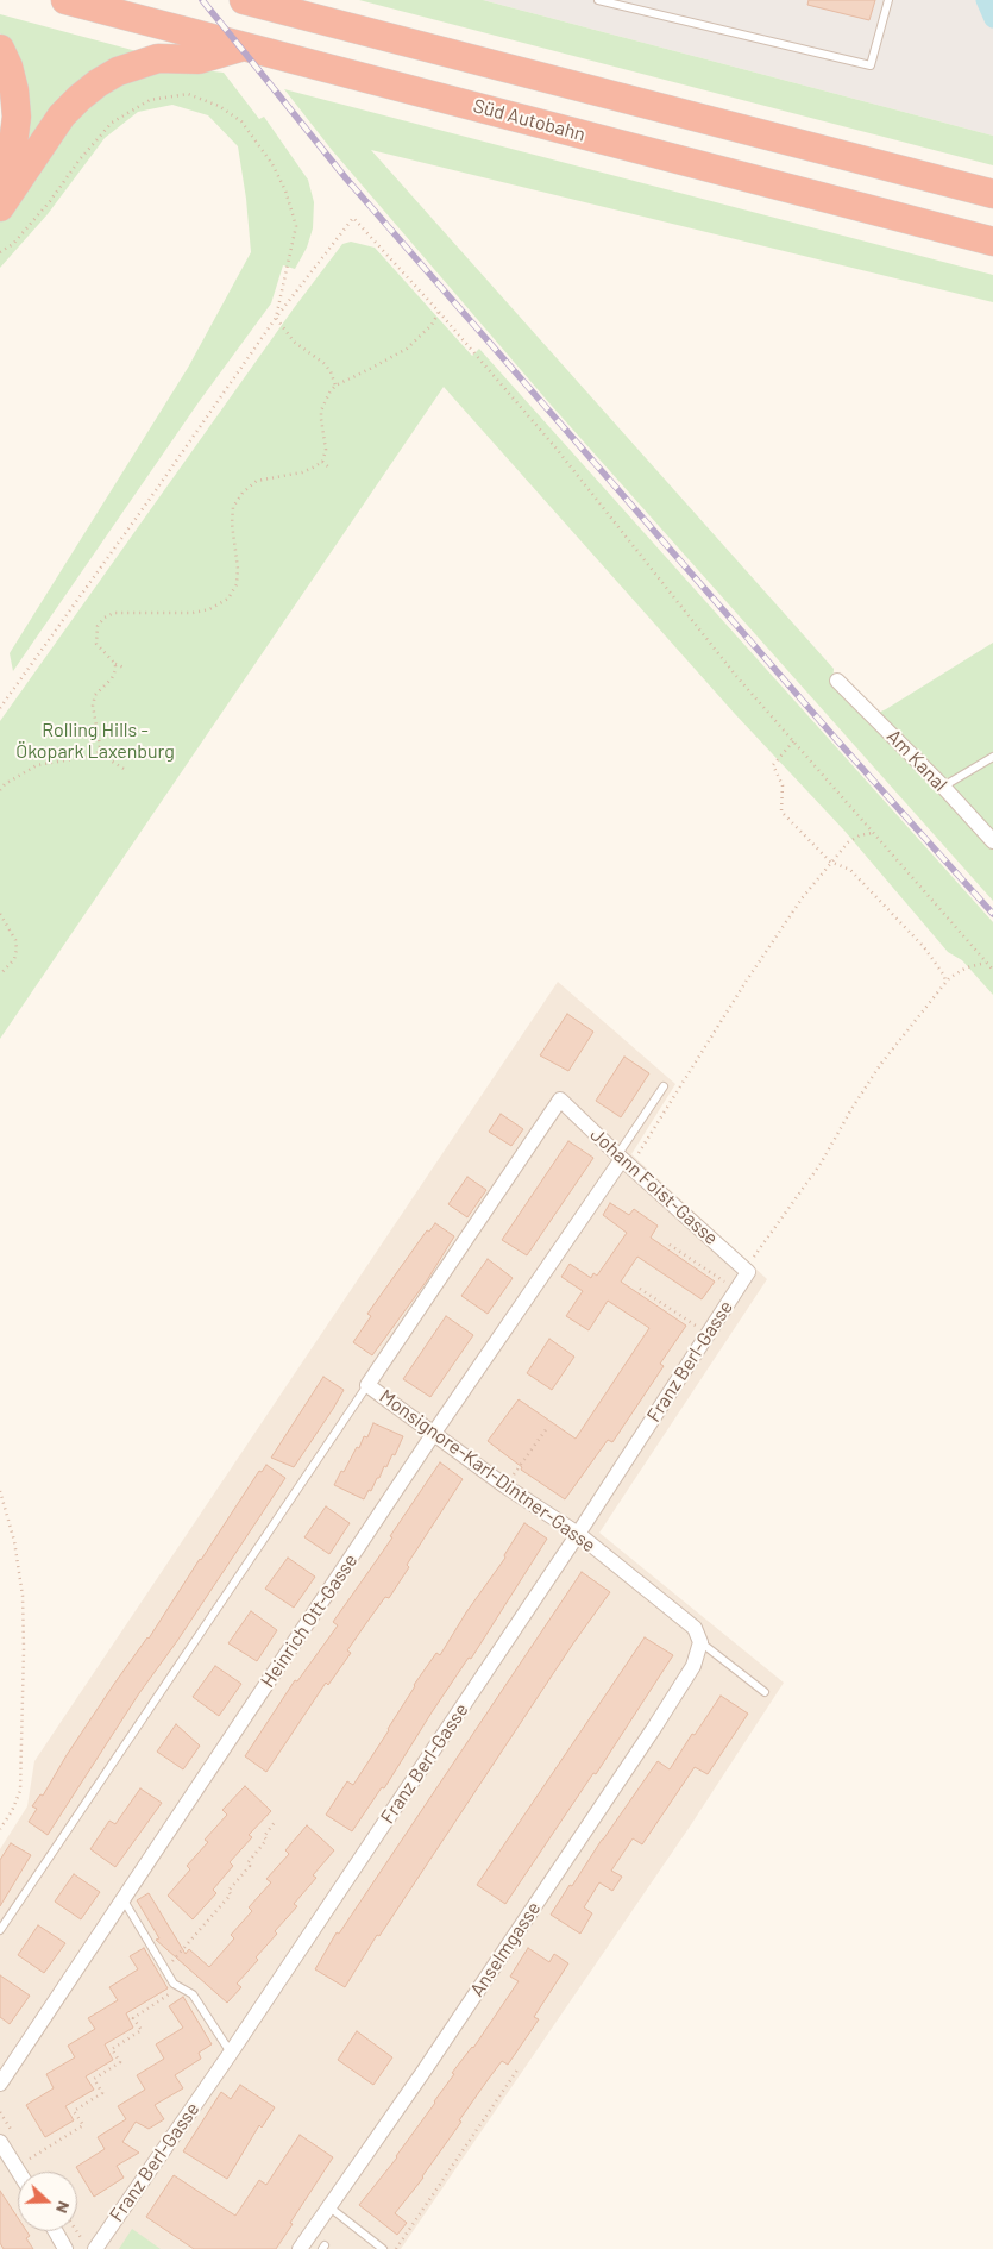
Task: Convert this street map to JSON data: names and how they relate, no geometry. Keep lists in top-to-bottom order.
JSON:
{
  "streets": {
    "highway": ["Süd Autobahn"],
    "street": [
      "Am Kanal",
      "Johann Foist-Gasse",
      "Franz Berl-Gasse",
      "Monsignore-Karl-Dintner-Gasse",
      "Heinrich Ott-Gasse",
      "Anselmgasse"
    ]
  },
  "crossings": [
    ["Johann Foist-Gasse", "Franz Berl-Gasse"],
    ["Johann Foist-Gasse", "Monsignore-Karl-Dintner-Gasse"],
    ["Johann Foist-Gasse", "Heinrich Ott-Gasse"],
    ["Franz Berl-Gasse", "Monsignore-Karl-Dintner-Gasse"],
    ["Monsignore-Karl-Dintner-Gasse", "Heinrich Ott-Gasse"],
    ["Monsignore-Karl-Dintner-Gasse", "Anselmgasse"]
  ],
  "parks": ["Rolling Hills - Ökopark Laxenburg"],
  "north": "right"
}
